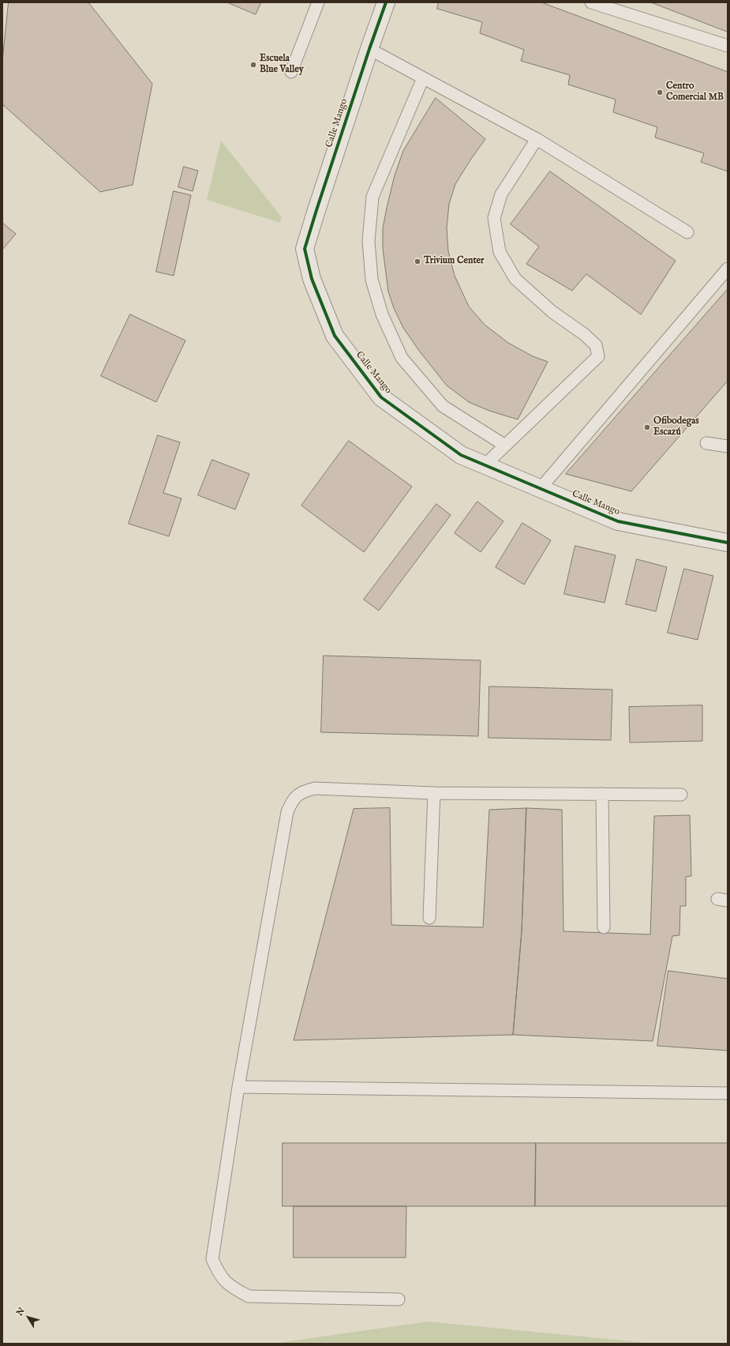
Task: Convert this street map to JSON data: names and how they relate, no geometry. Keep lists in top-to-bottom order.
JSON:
{
  "streets": {
    "street": ["Calle Mango"]
  },
  "places": [
    "Escuela Blue Valley",
    "Centro Comercial MB",
    "Trivium Center",
    "Ofibodegas Escazú"
  ],
  "north": "top left"
}
